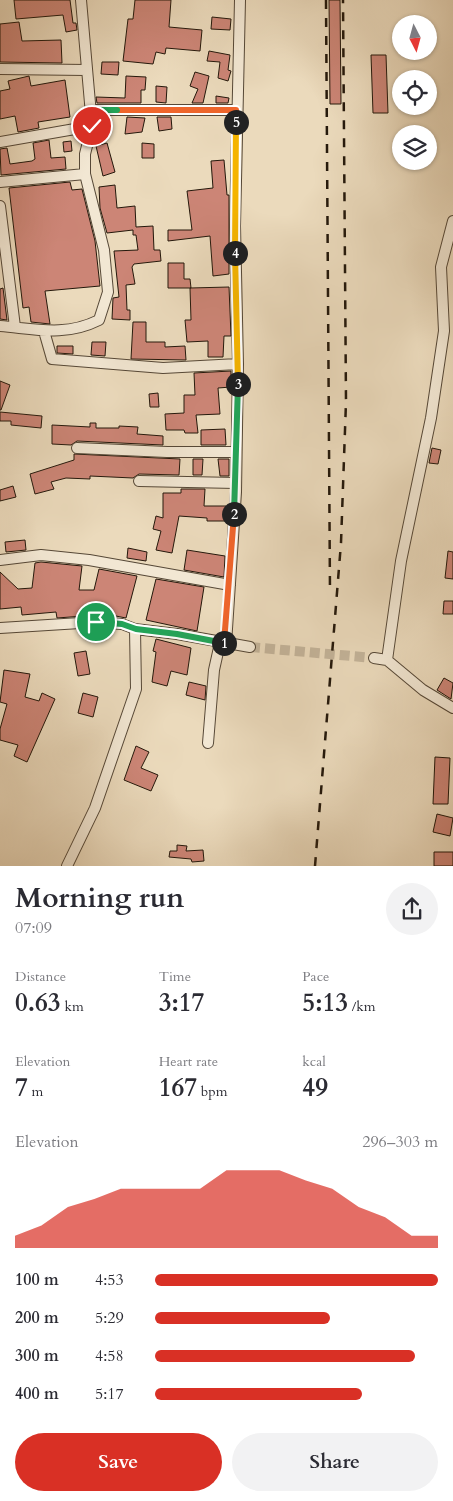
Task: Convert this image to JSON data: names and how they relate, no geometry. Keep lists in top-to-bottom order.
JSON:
{
  "north": "bottom",
  "page": {
    "pins": [
      "5",
      "4",
      "3",
      "2",
      "1"
    ],
    "heading": ["Morning run", "07:09"],
    "stats": [
      ["Distance", "0.63 km"],
      ["Time", "3:17"],
      ["Pace", "5:13 /km"],
      ["Elevation", "7 m"],
      ["Heart rate", "167 bpm"],
      ["kcal", "49"]
    ],
    "chart": ["Elevation", "296–303 m"],
    "list": [
      {
        "name": "100 m",
        "note": "4:53"
      },
      {
        "name": "200 m",
        "note": "5:29"
      },
      {
        "name": "300 m",
        "note": "4:58"
      },
      {
        "name": "400 m",
        "note": "5:17"
      }
    ],
    "buttons": ["Save", "Share"]
  }
}
